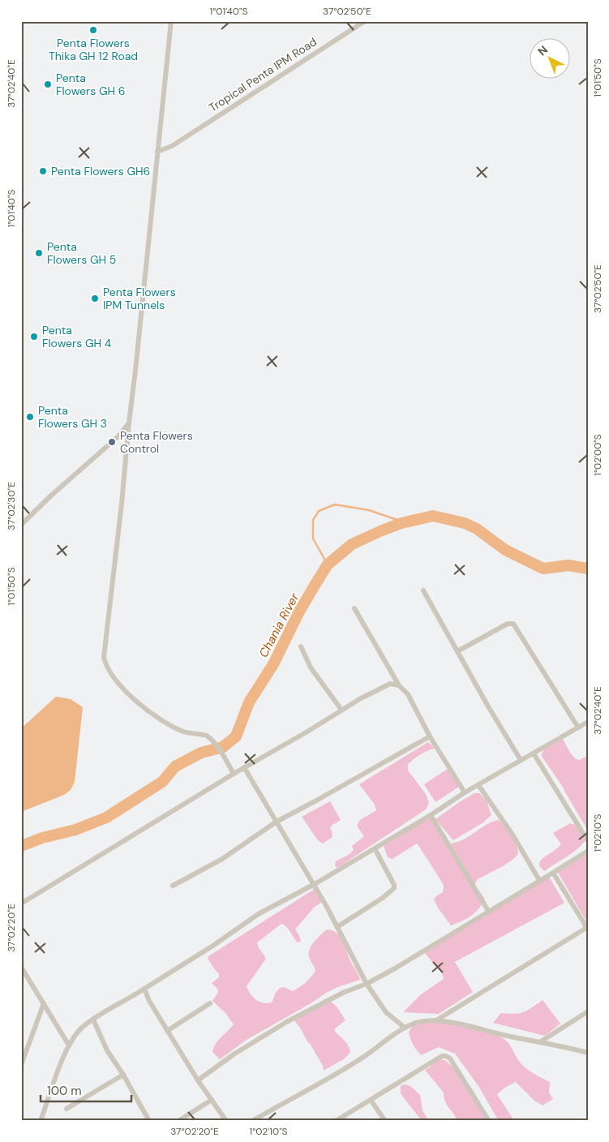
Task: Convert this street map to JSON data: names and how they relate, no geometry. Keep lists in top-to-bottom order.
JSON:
{
  "streets": {
    "street": ["Tropical Penta IPM Road"]
  },
  "water": ["Chania River"],
  "places": [
    "Penta Flowers Thika GH 12 Road",
    "Penta Flowers GH 6",
    "Penta Flowers GH6",
    "Penta Flowers GH 5",
    "Penta Flowers IPM Tunnels",
    "Penta Flowers GH 4",
    "Penta Flowers GH 3",
    "Penta Flowers Control"
  ],
  "scale_bar": "100 m",
  "north": "top left",
  "coordinates": [
    "1°01'40\"S",
    "37°02'50\"E",
    "1°01'50\"S",
    "37°02'40\"E",
    "1°02'00\"S",
    "37°02'30\"E",
    "1°02'10\"S",
    "37°02'20\"E"
  ]
}
